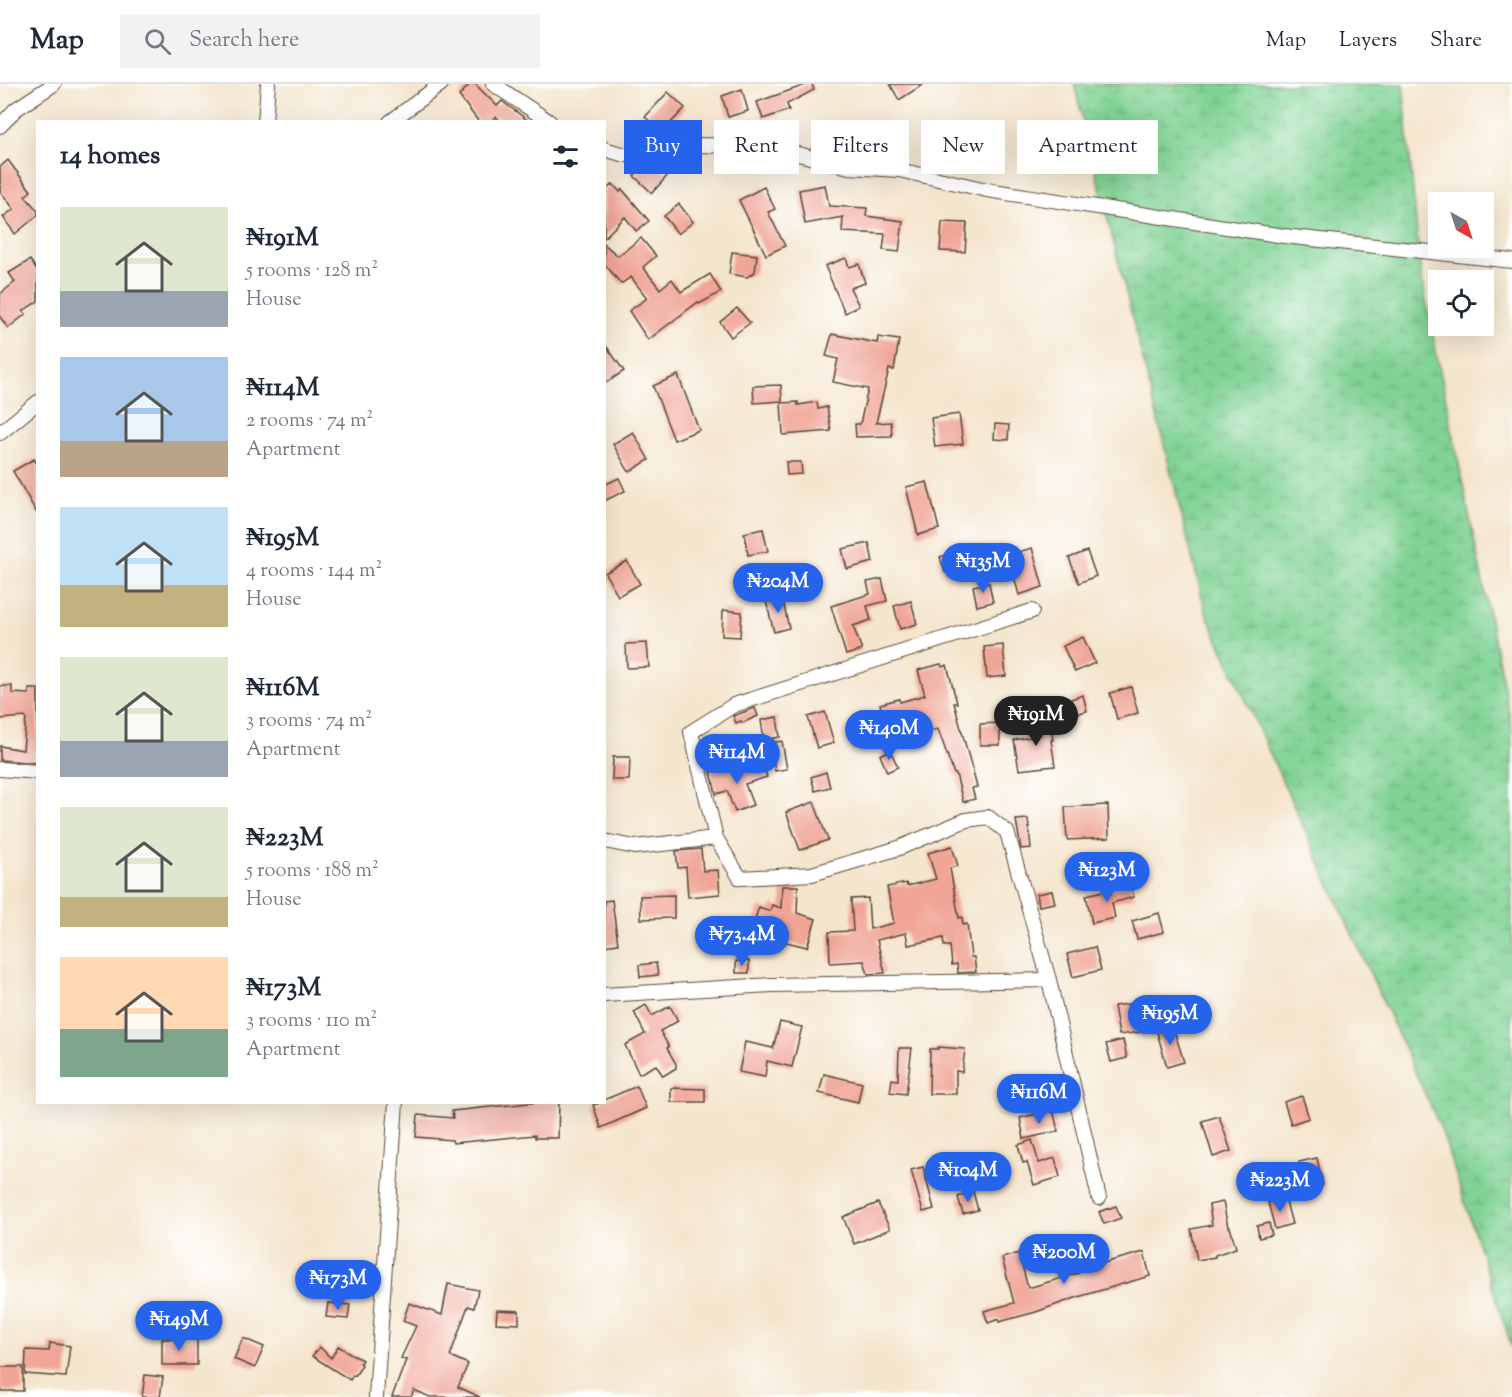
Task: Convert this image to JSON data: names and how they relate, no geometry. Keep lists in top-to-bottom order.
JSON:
{
  "north": "bottom right",
  "page": {
    "header": "Map",
    "search": "Search here",
    "nav": ["Map", "Layers", "Share"],
    "chip": [
      "Buy",
      "Rent",
      "Filters",
      "New",
      "Apartment"
    ],
    "heading": "14 homes",
    "list": [
      {
        "name": "₦191M",
        "note": "5 rooms · 128 m² · House"
      },
      {
        "name": "₦114M",
        "note": "2 rooms · 74 m² · Apartment"
      },
      {
        "name": "₦195M",
        "note": "4 rooms · 144 m² · House"
      },
      {
        "name": "₦116M",
        "note": "3 rooms · 74 m² · Apartment"
      },
      {
        "name": "₦223M",
        "note": "5 rooms · 188 m² · House"
      },
      {
        "name": "₦173M",
        "note": "3 rooms · 110 m² · Apartment"
      }
    ],
    "price": [
      "₦135M",
      "₦204M",
      "₦191M",
      "₦140M",
      "₦114M",
      "₦123M",
      "₦73.4M",
      "₦195M",
      "₦116M",
      "₦104M",
      "₦223M",
      "₦200M",
      "₦173M",
      "₦149M"
    ]
  }
}
